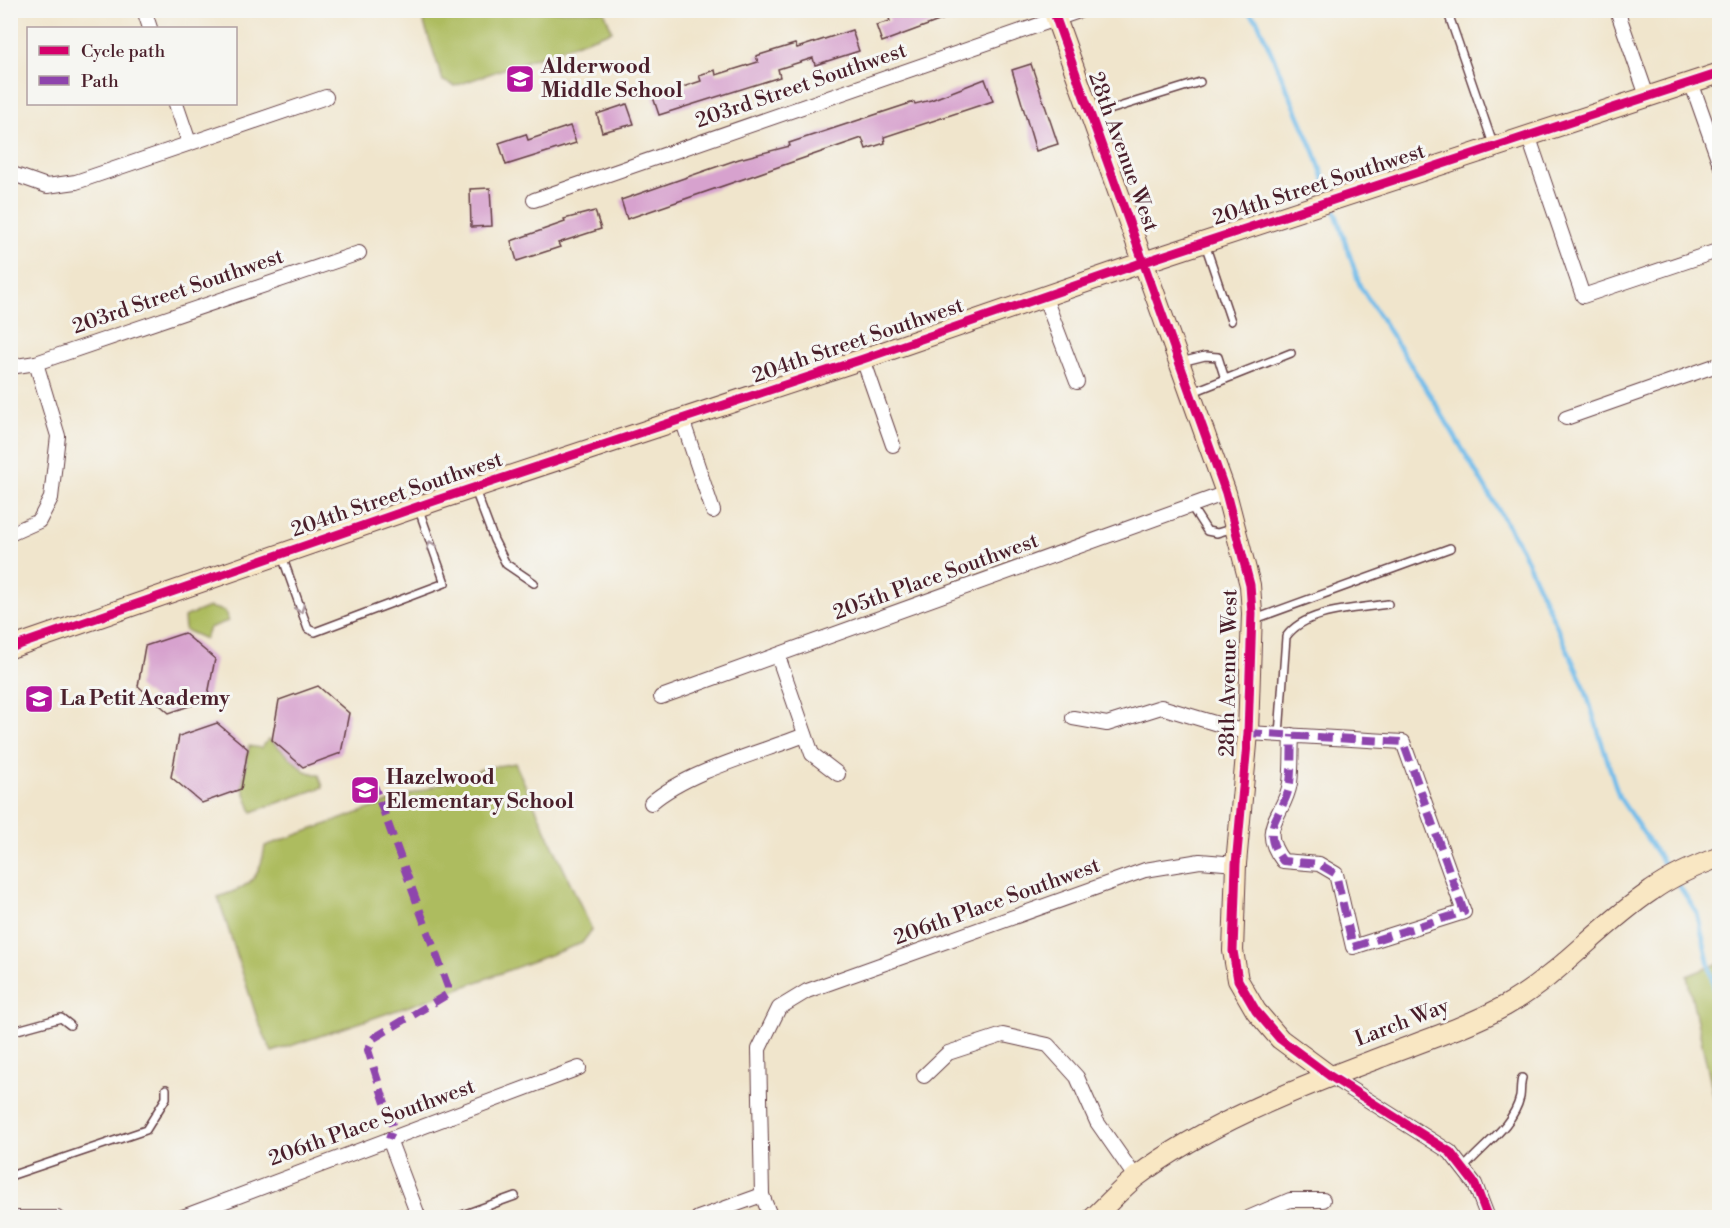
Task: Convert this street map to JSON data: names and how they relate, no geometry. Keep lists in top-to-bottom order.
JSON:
{
  "streets": {
    "street": [
      "203rd Street Southwest",
      "28th Avenue West",
      "204th Street Southwest",
      "205th Place Southwest",
      "206th Place Southwest",
      "Larch Way"
    ]
  },
  "crossings": [
    ["203rd Street Southwest", "28th Avenue West"],
    ["28th Avenue West", "204th Street Southwest"],
    ["28th Avenue West", "205th Place Southwest"],
    ["28th Avenue West", "206th Place Southwest"],
    ["28th Avenue West", "Larch Way"]
  ],
  "places": {
    "school or university": ["Alderwood Middle School", "La Petit Academy", "Hazelwood Elementary School"]
  },
  "legend": ["Cycle path", "Path"]
}
